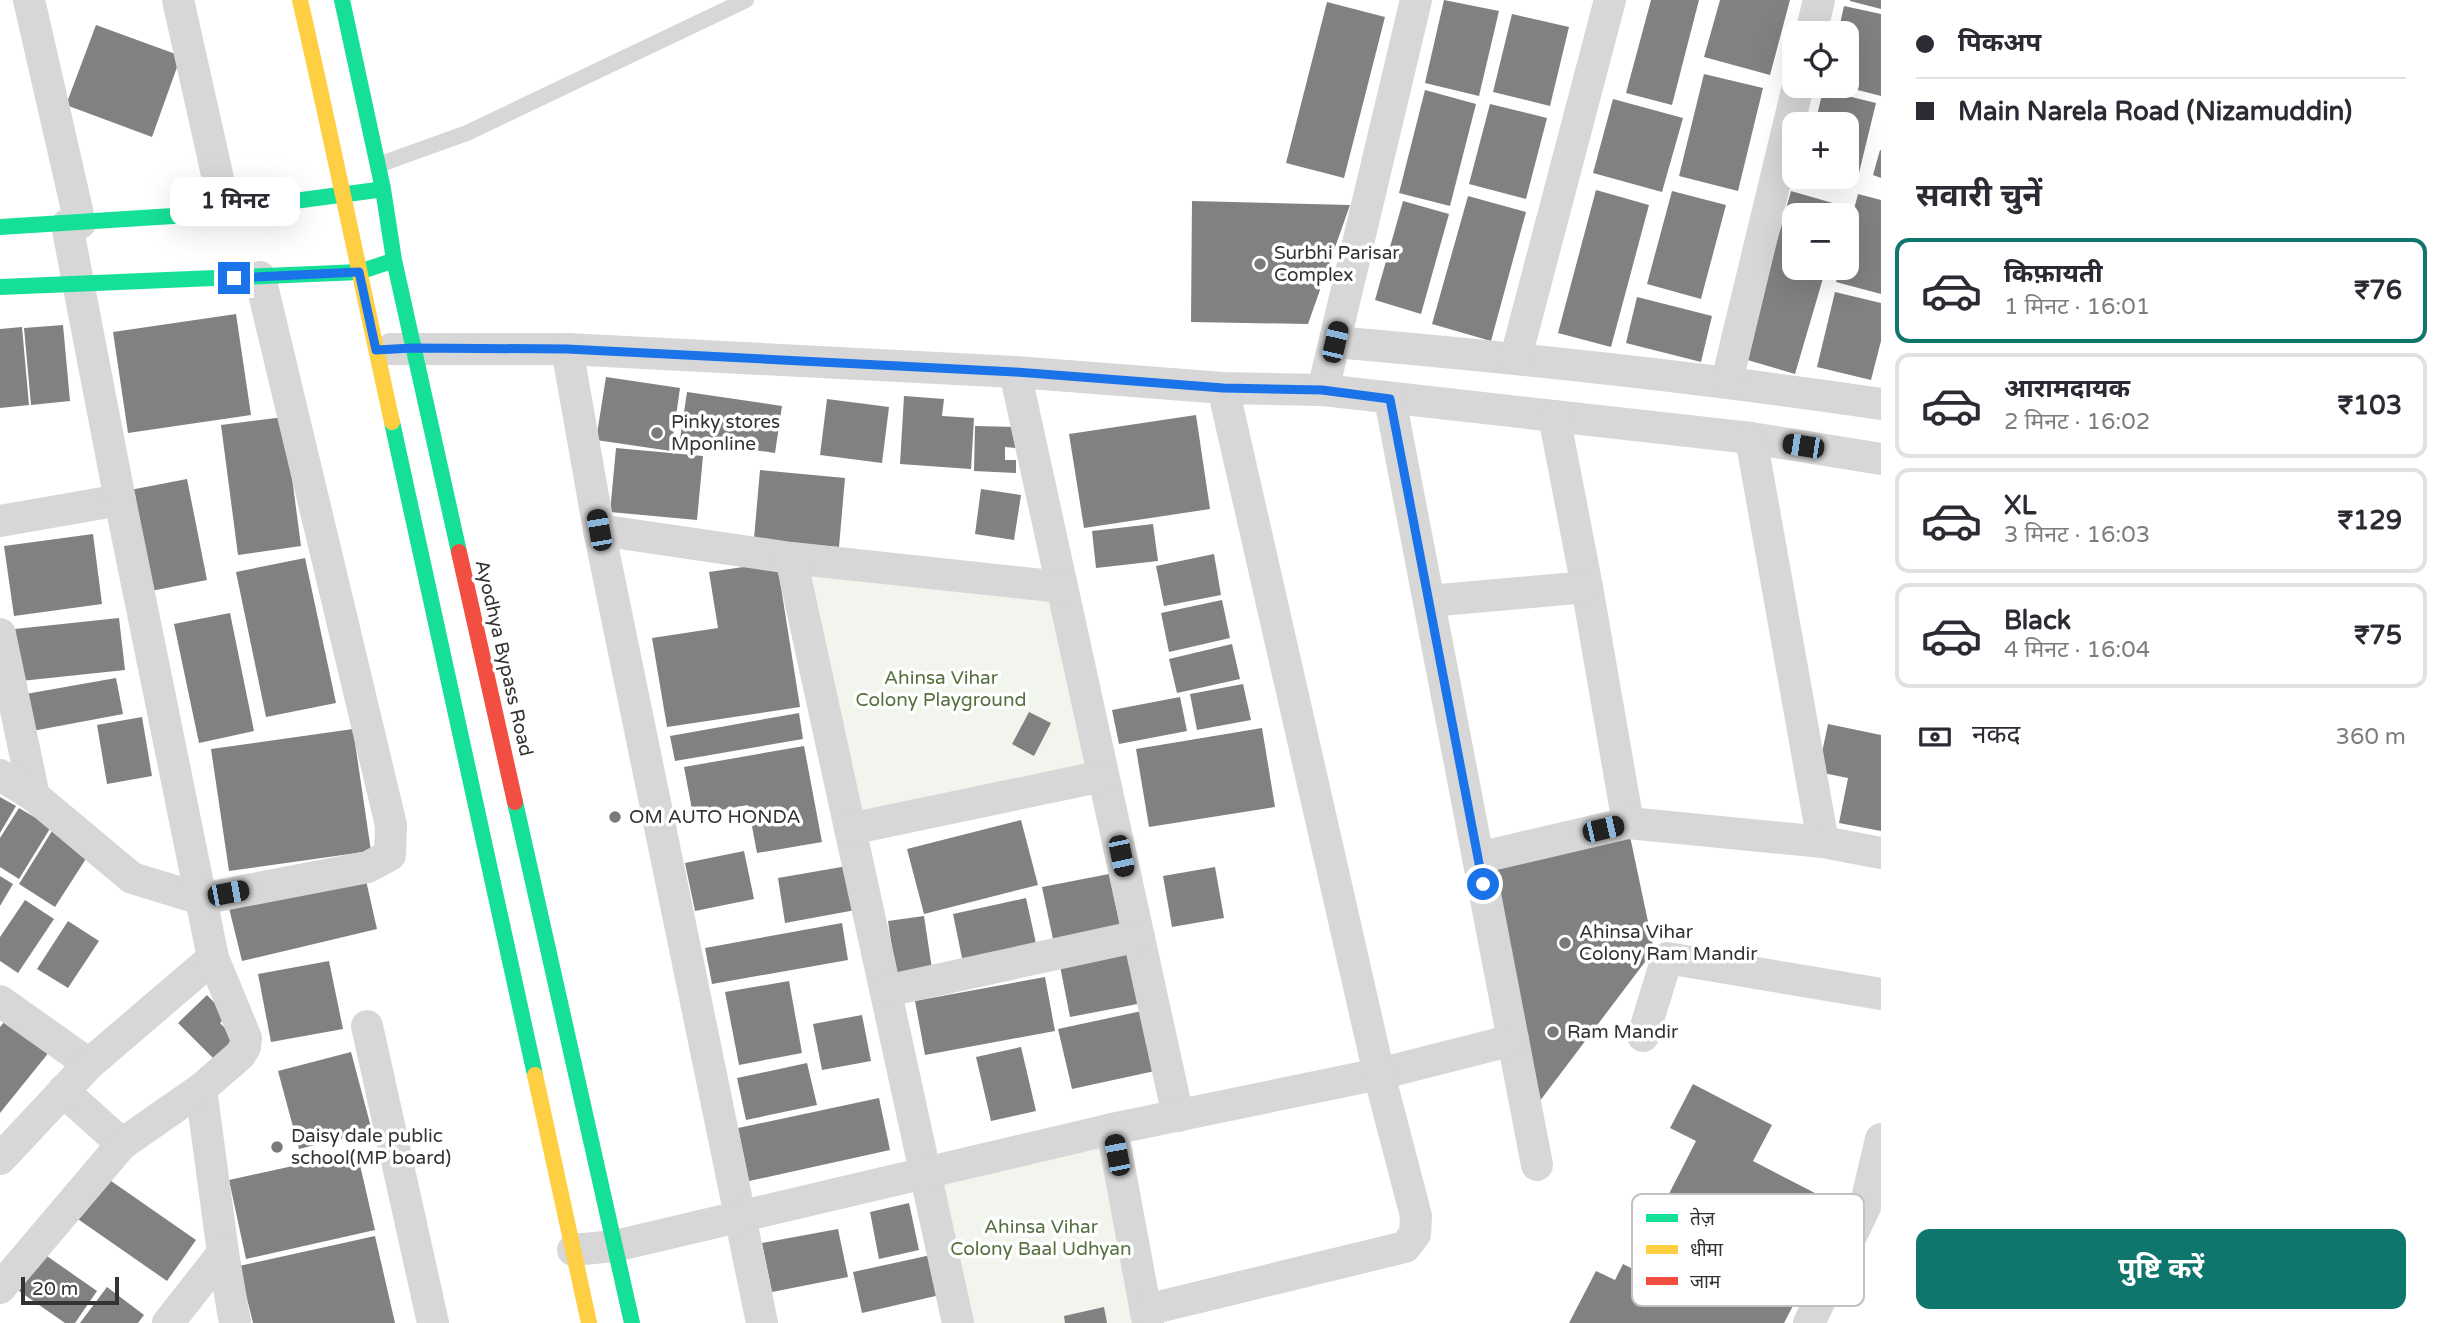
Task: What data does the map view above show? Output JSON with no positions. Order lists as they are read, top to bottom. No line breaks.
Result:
{"streets":{"main road":["Ayodhya Bypass Road"]},"parks":["Ahinsa Vihar Colony Playground","Ahinsa Vihar Colony Baal Udhyan"],"places":["Surbhi Parisar Complex","Pinky stores Mponline","OM AUTO HONDA","Ahinsa Vihar Colony Ram Mandir","Ram Mandir","Daisy dale public school(MP board)"],"legend":["तेज़","धीमा","जाम"],"scale_bar":"20 m","page":{"banner":["पिकअप","Main Narela Road (Nizamuddin)"],"map_buttons":["+","−"],"heading":"सवारी चुनें","bubble":"1 मिनट","list":[{"name":"किफ़ायती","note":"1 मिनट · 16:01","value":"₹76"},{"name":"आरामदायक","note":"2 मिनट · 16:02","value":"₹103"},{"name":"XL","note":"3 मिनट · 16:03","value":"₹129"},{"name":"Black","note":"4 मिनट · 16:04","value":"₹75"}],"pay":["नकद","360 m"],"buttons":"पुष्टि करें","scale":"20 m"}}
